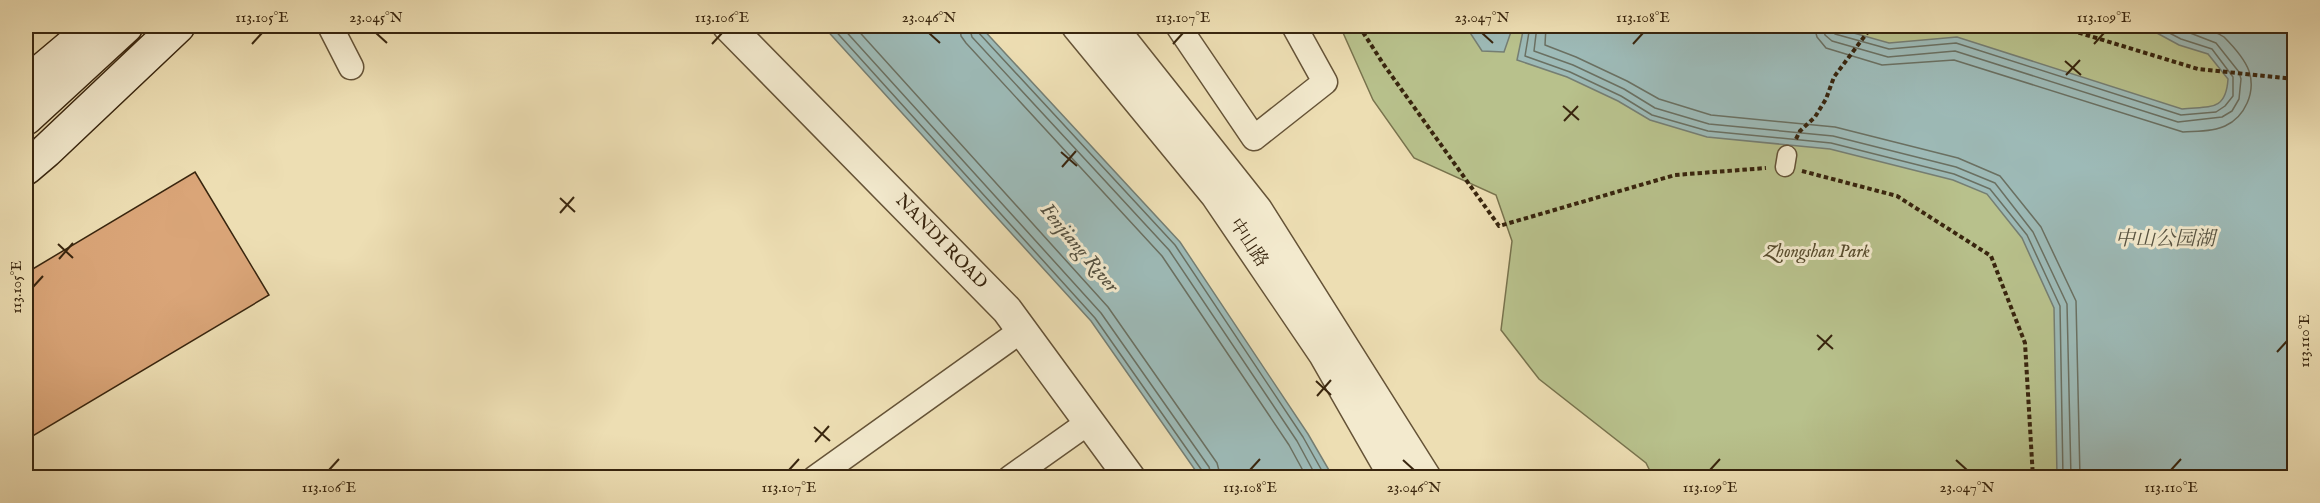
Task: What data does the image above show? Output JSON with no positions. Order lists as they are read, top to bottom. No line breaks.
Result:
{"streets":{"street":["NANDI ROAD","中山路"]},"water":["中山公园湖","Fenjiang River"],"parks":["Zhongshan Park"],"coordinates":["113.105°E","23.045°N","113.106°E","23.046°N","113.107°E","23.047°N","113.108°E","113.109°E","113.110°E"]}
